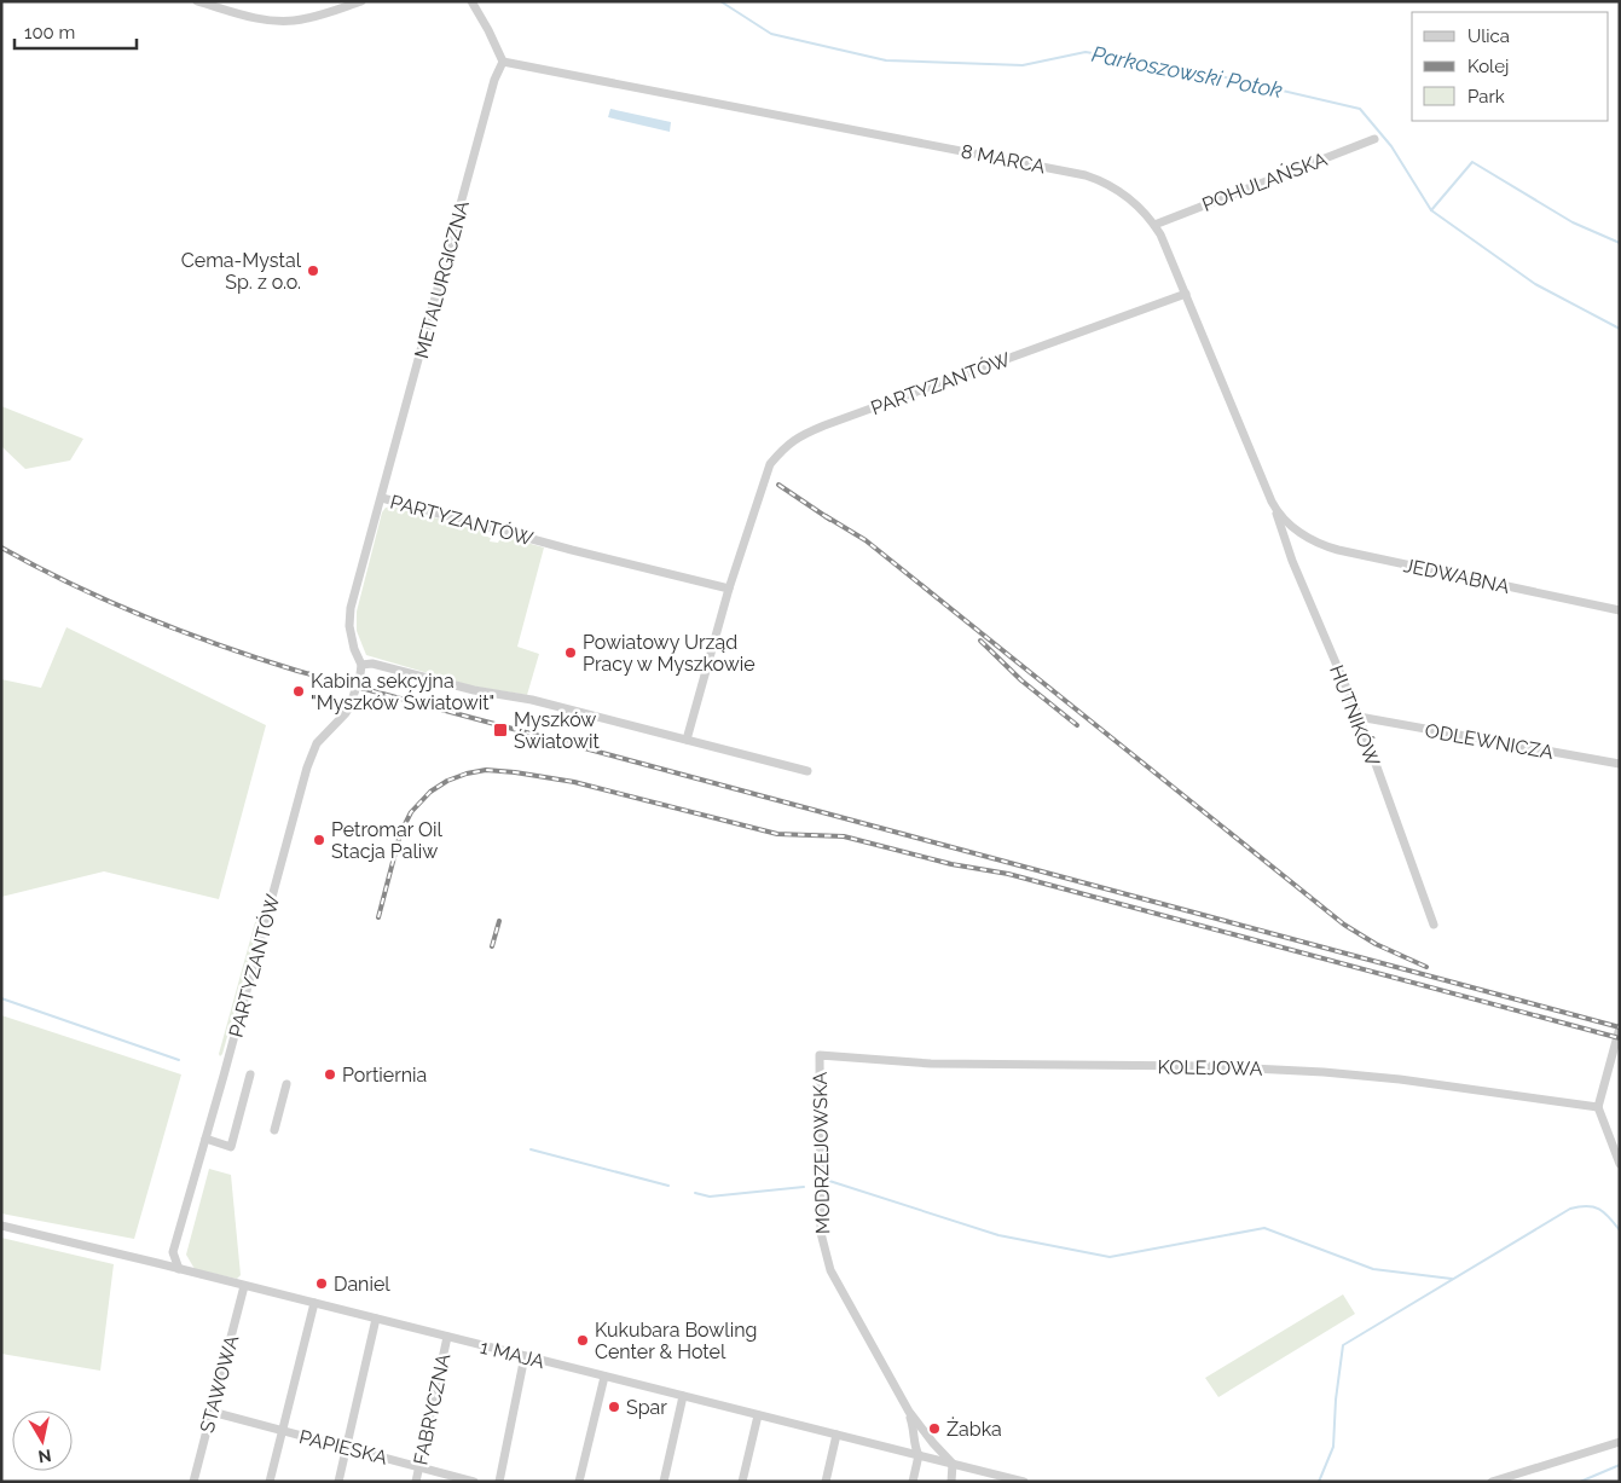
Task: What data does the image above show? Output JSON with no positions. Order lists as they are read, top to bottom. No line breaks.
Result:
{"streets":{"street":["8 MARCA","POHULAŃSKA","METALURGICZNA","PARTYZANTÓW","JEDWABNA","HUTNIKÓW","ODLEWNICZA","KOLEJOWA","MODRZEJOWSKA","1 MAJA","STAWOWA","FABRYCZNA","PAPIESKA"]},"crossings":[["8 MARCA","POHULAŃSKA"],["8 MARCA","METALURGICZNA"],["8 MARCA","PARTYZANTÓW"],["8 MARCA","JEDWABNA"],["8 MARCA","HUTNIKÓW"],["METALURGICZNA","PARTYZANTÓW"],["PARTYZANTÓW","1 MAJA"],["HUTNIKÓW","ODLEWNICZA"],["KOLEJOWA","MODRZEJOWSKA"],["MODRZEJOWSKA","1 MAJA"],["1 MAJA","STAWOWA"],["1 MAJA","FABRYCZNA"],["STAWOWA","PAPIESKA"],["FABRYCZNA","PAPIESKA"]],"water":["Parkoszowski Potok"],"places":{"other":["Cema-Mystal Sp. z o.o.","Powiatowy Urząd Pracy w Myszkowie","Kabina sekcyjna \"Myszków Światowit\"","Petromar Oil Stacja Paliw","Portiernia","Daniel","Kukubara Bowling Center & Hotel","Spar","Żabka"],"transit":["Myszków Światowit"]},"legend":["Ulica","Kolej","Park"],"scale_bar":"100 m","north":"bottom"}
